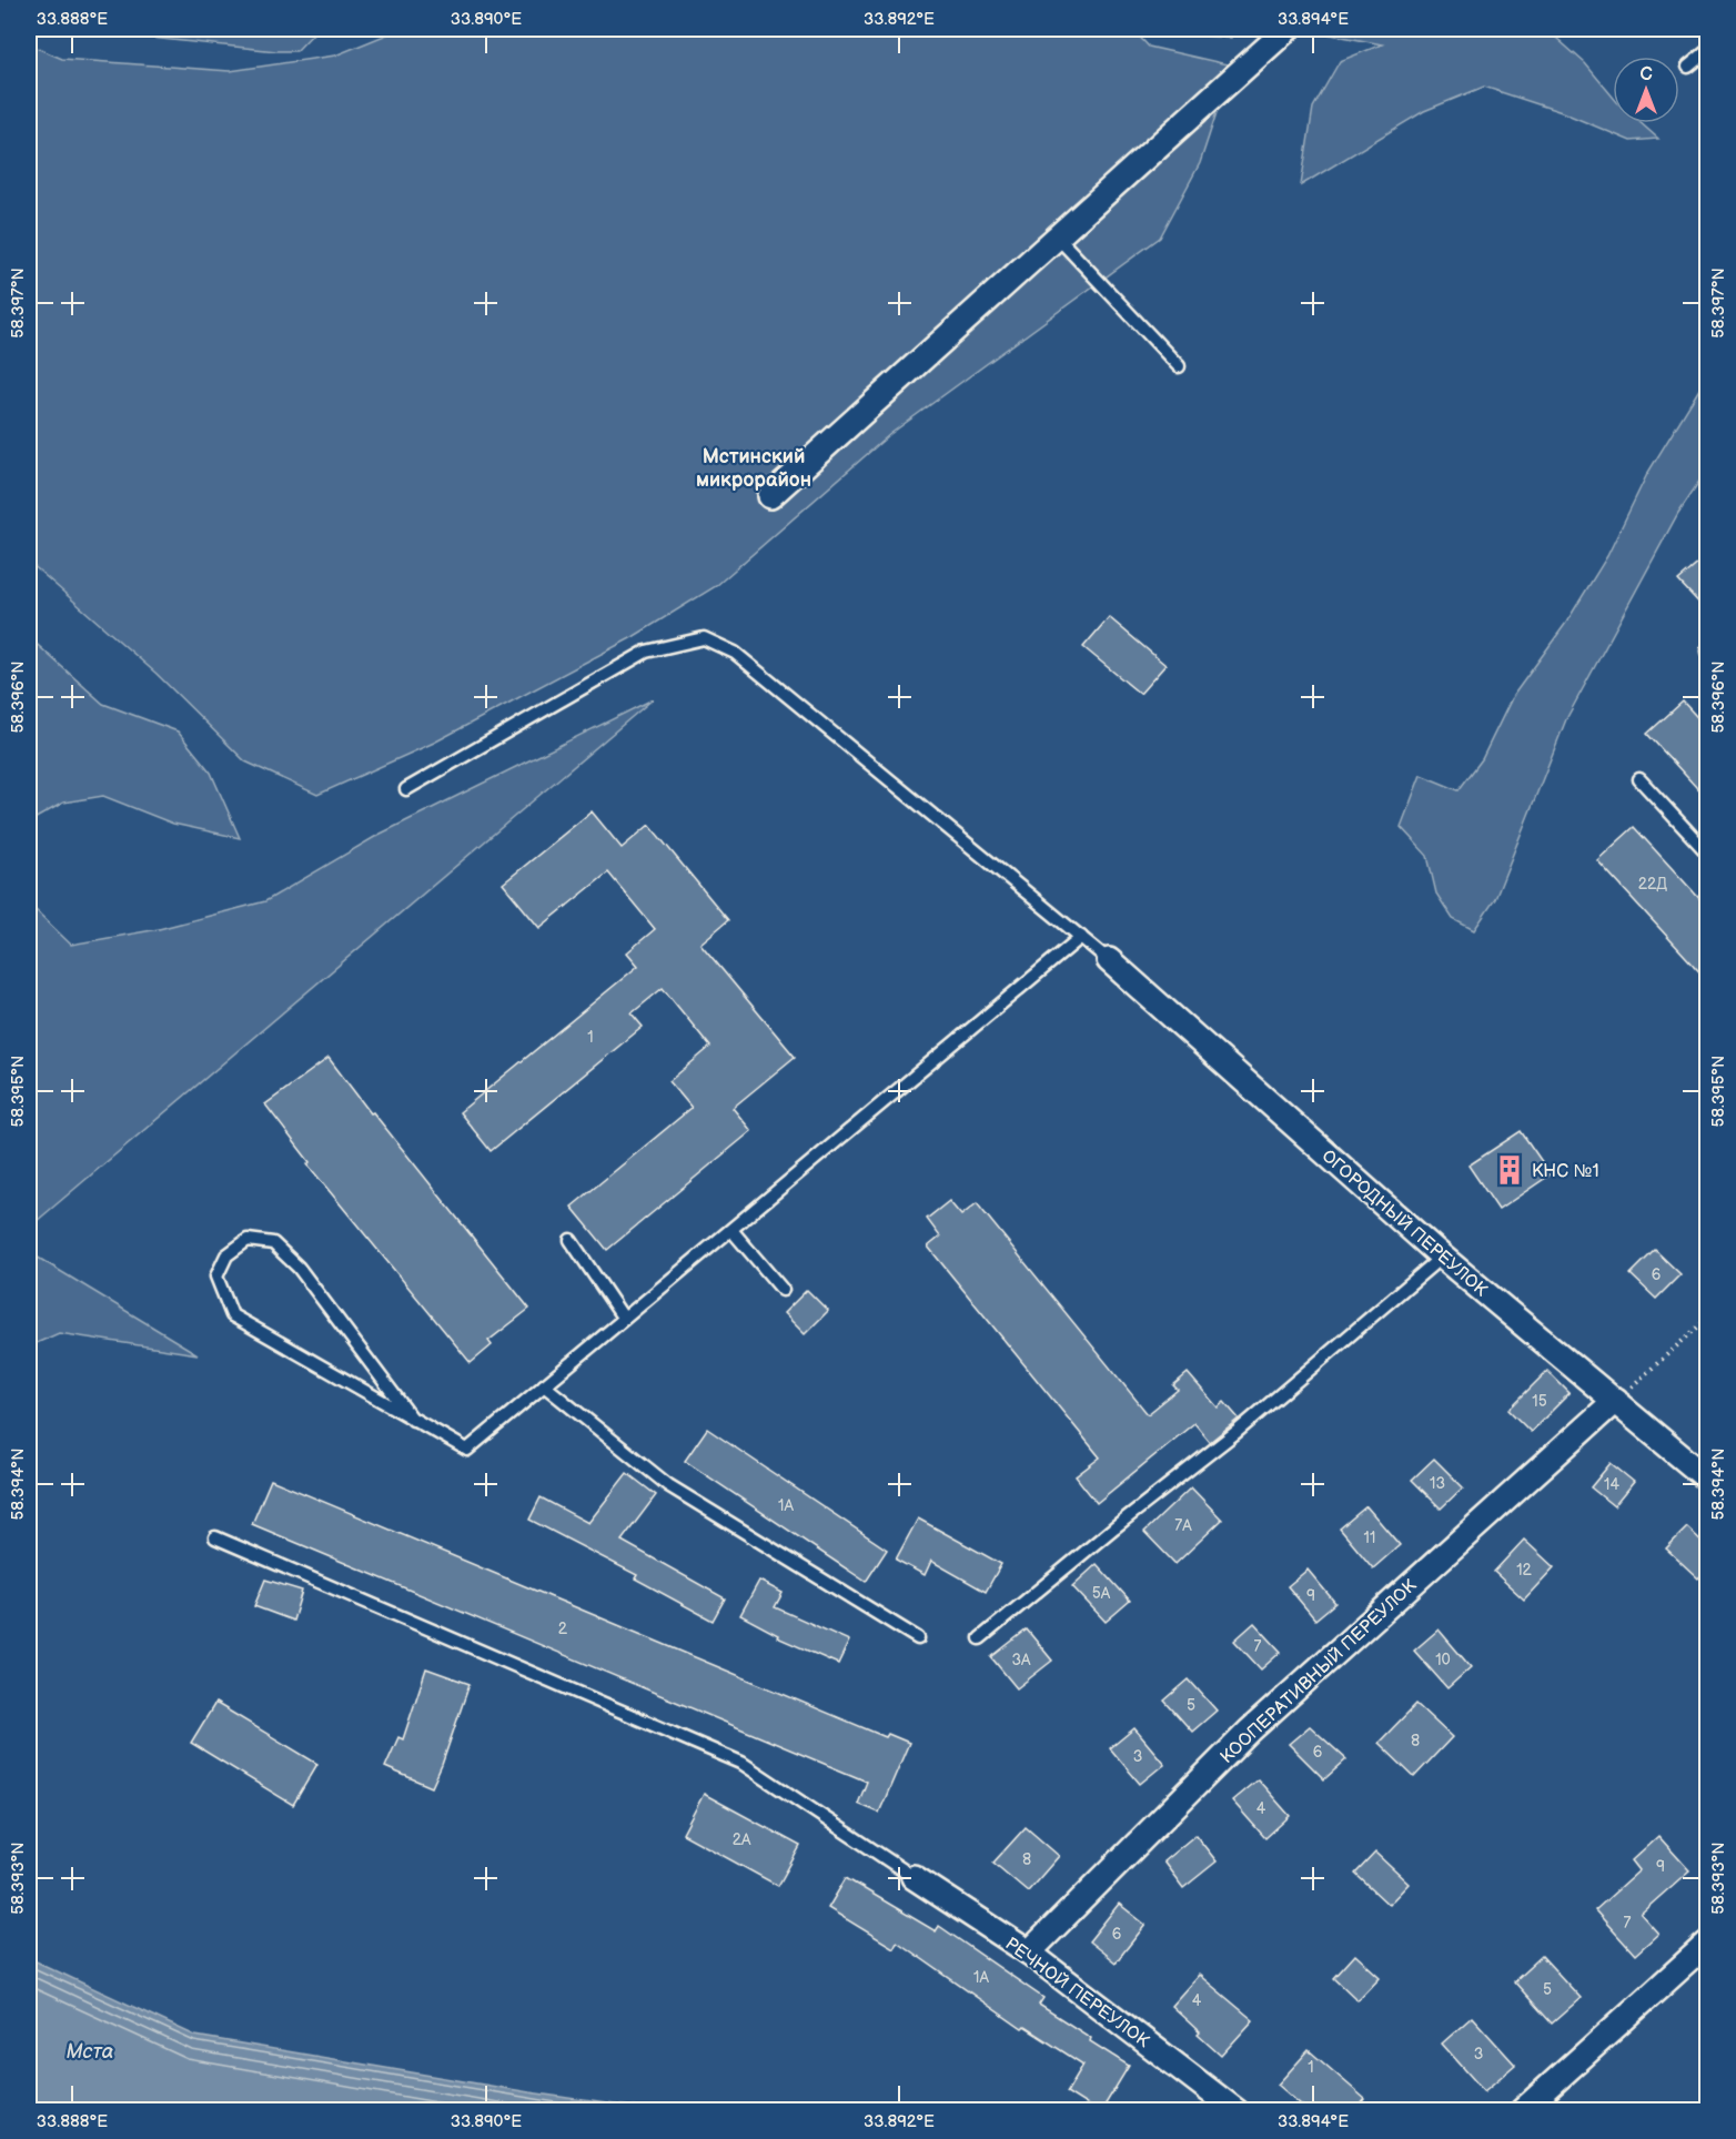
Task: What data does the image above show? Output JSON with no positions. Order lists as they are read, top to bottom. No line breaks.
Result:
{"streets":{"street":["ОГОРОДНЫЙ ПЕРЕУЛОК","КООПЕРАТИВНЫЙ ПЕРЕУЛОК","РЕЧНОЙ ПЕРЕУЛОК"]},"crossings":[["ОГОРОДНЫЙ ПЕРЕУЛОК","КООПЕРАТИВНЫЙ ПЕРЕУЛОК"],["КООПЕРАТИВНЫЙ ПЕРЕУЛОК","РЕЧНОЙ ПЕРЕУЛОК"]],"districts":["Мстинский микрорайон"],"water":["Мста"],"places":{"building":["КНС №1"]},"house_numbers":["22Д","1","6","15","13","14","1А","7А","11","12","5А","9","2","7","3А","10","5","8","6","3","4","2А","8","9","7","6","1А","5","4","3","1"],"north":"top","coordinates":["33.888°E","33.890°E","33.892°E","33.894°E","58.397°N","58.396°N","58.395°N","58.394°N","58.393°N"]}
